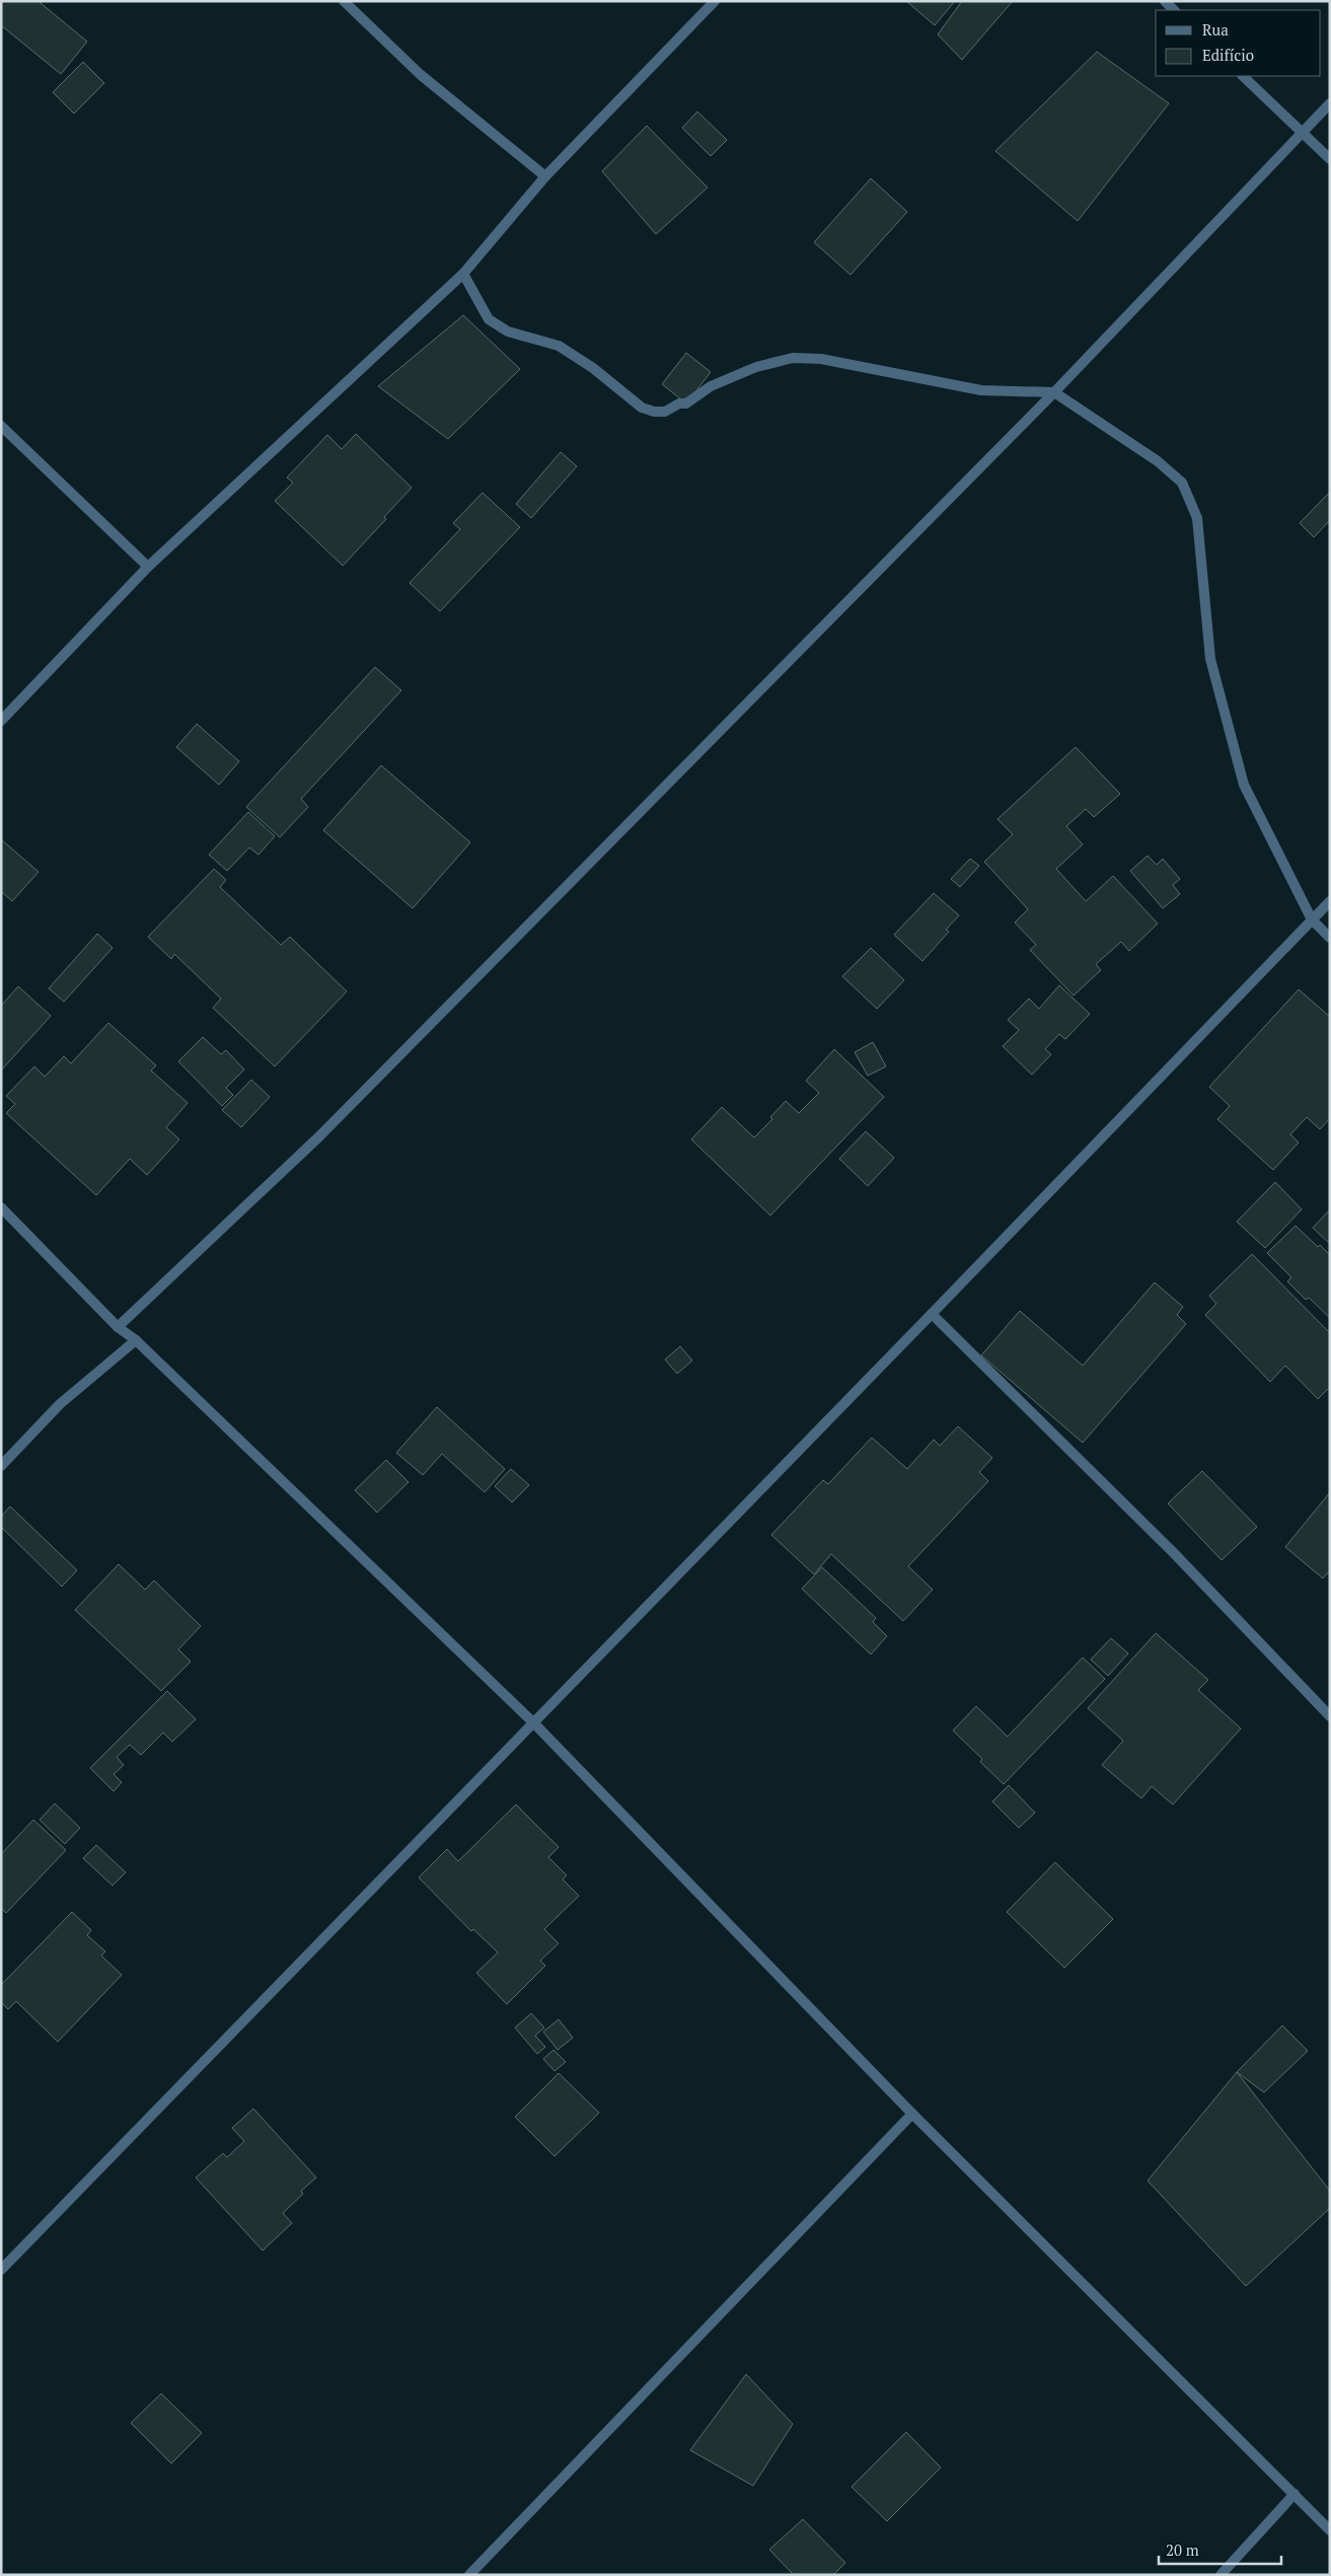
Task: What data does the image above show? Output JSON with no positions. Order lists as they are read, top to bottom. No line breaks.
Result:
{"legend":["Rua","Edifício"],"scale_bar":"20 m"}
